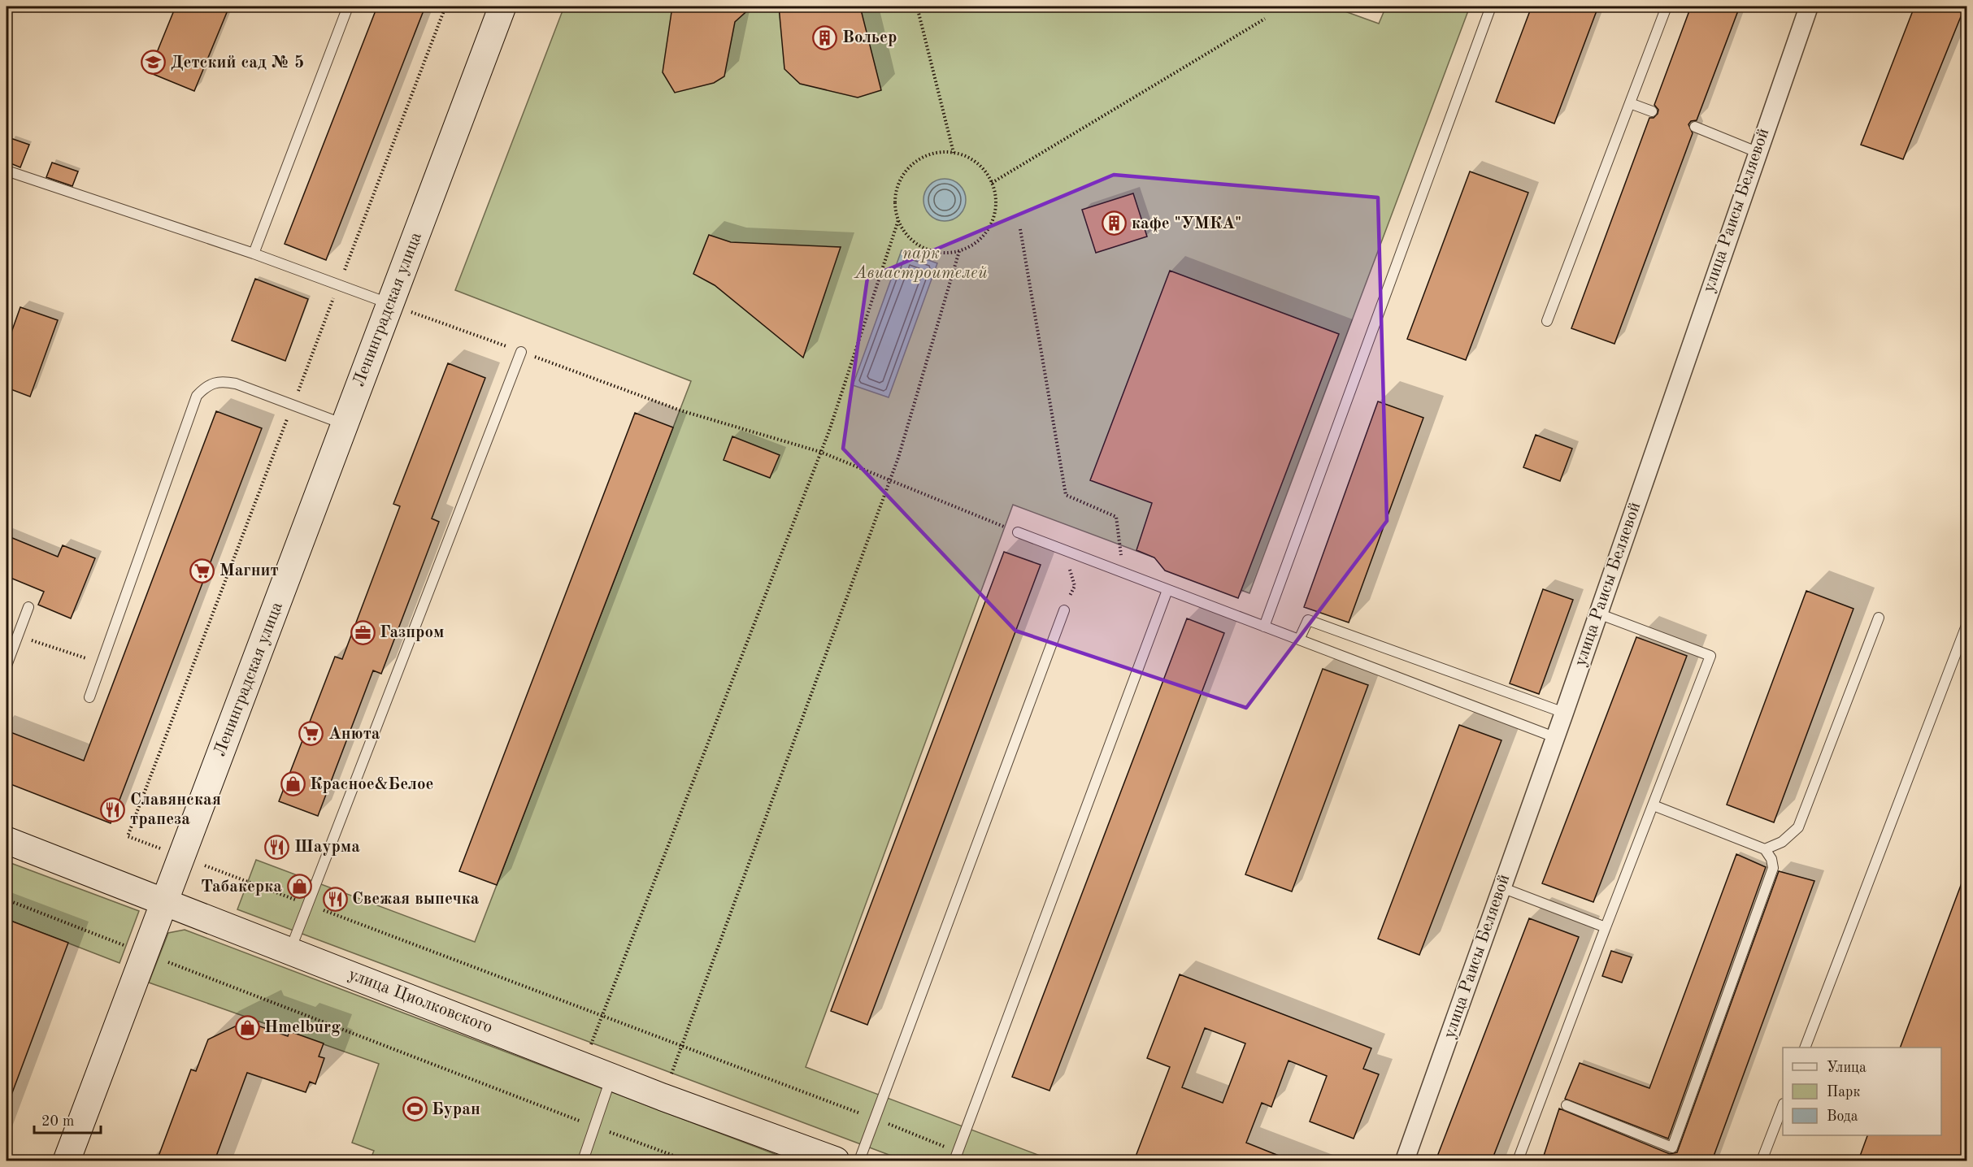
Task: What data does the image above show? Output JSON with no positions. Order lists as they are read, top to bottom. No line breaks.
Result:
{"streets":{"main road":["Ленинградская улица","улица Циолковского"],"street":["улица Раисы Беляевой"]},"crossings":[["Ленинградская улица","улица Циолковского"]],"parks":["парк Авиастроителей"],"places":{"building":["Вольер","кафе \"УМКА\""],"school or university":["Детский сад № 5"],"supermarket":["Магнит","Анюта"],"office":["Газпром"],"shop":["Красное&Белое","Табакерка","Hmelburg"],"restaurant":["Славянская трапеза","Шаурма","Свежая выпечка"],"sports":["Буран"]},"legend":["Улица","Парк","Вода"],"scale_bar":"20 m"}
